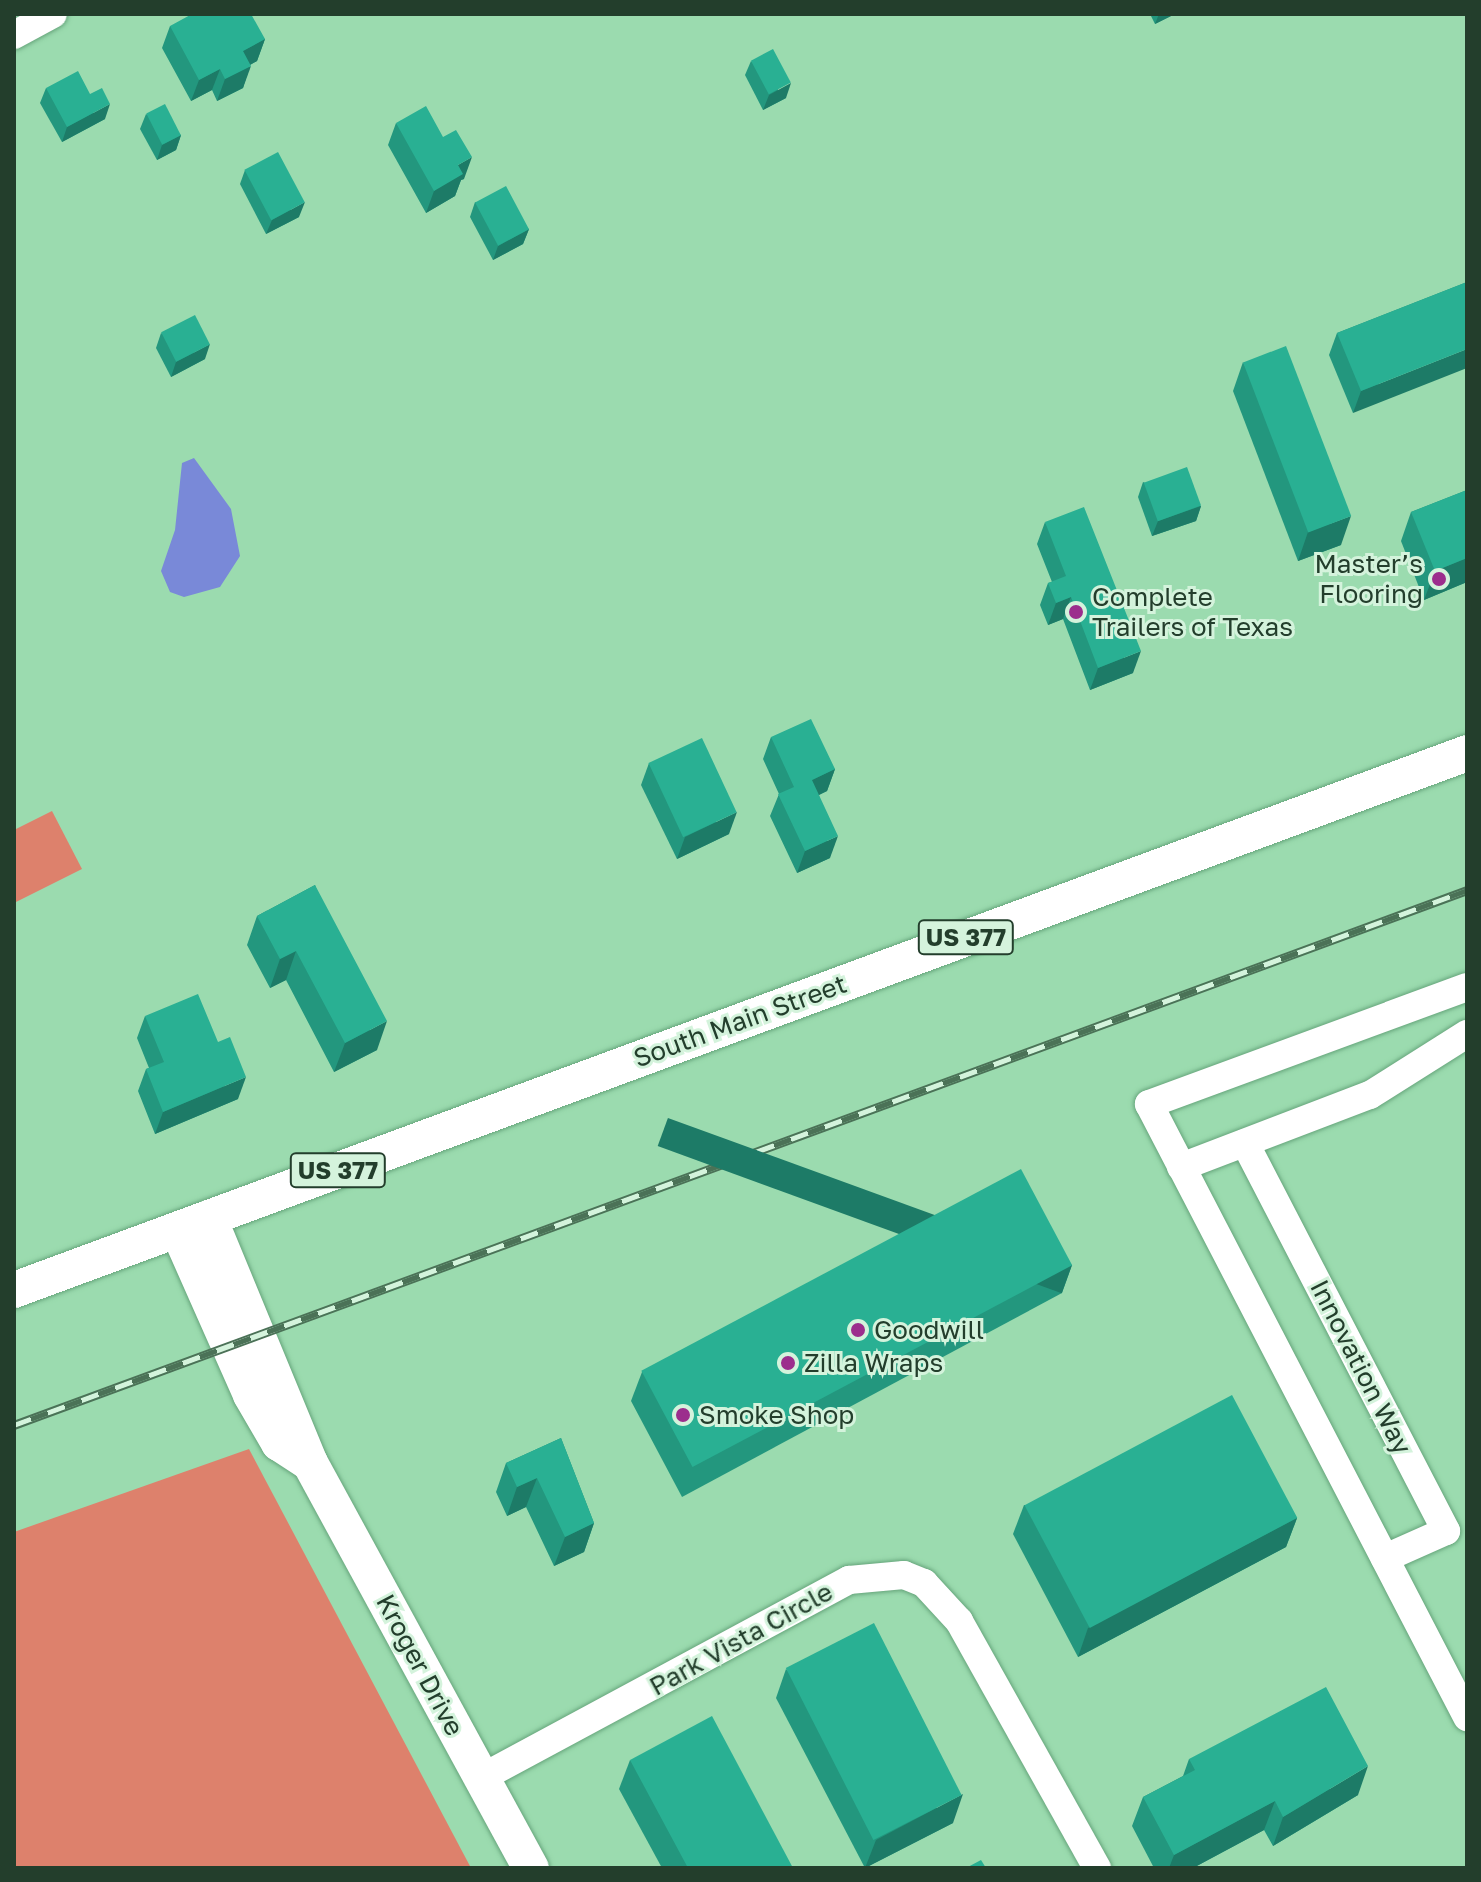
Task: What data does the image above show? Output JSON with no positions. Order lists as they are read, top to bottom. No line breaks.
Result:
{"streets":{"main road":["US 377","South Main Street","Kroger Drive"],"street":["Innovation Way","Park Vista Circle"]},"crossings":[["South Main Street","Kroger Drive"],["Park Vista Circle","Kroger Drive"]],"places":["Master’s Flooring","Complete Trailers of Texas","Goodwill","Zilla Wraps","Smoke Shop"]}
